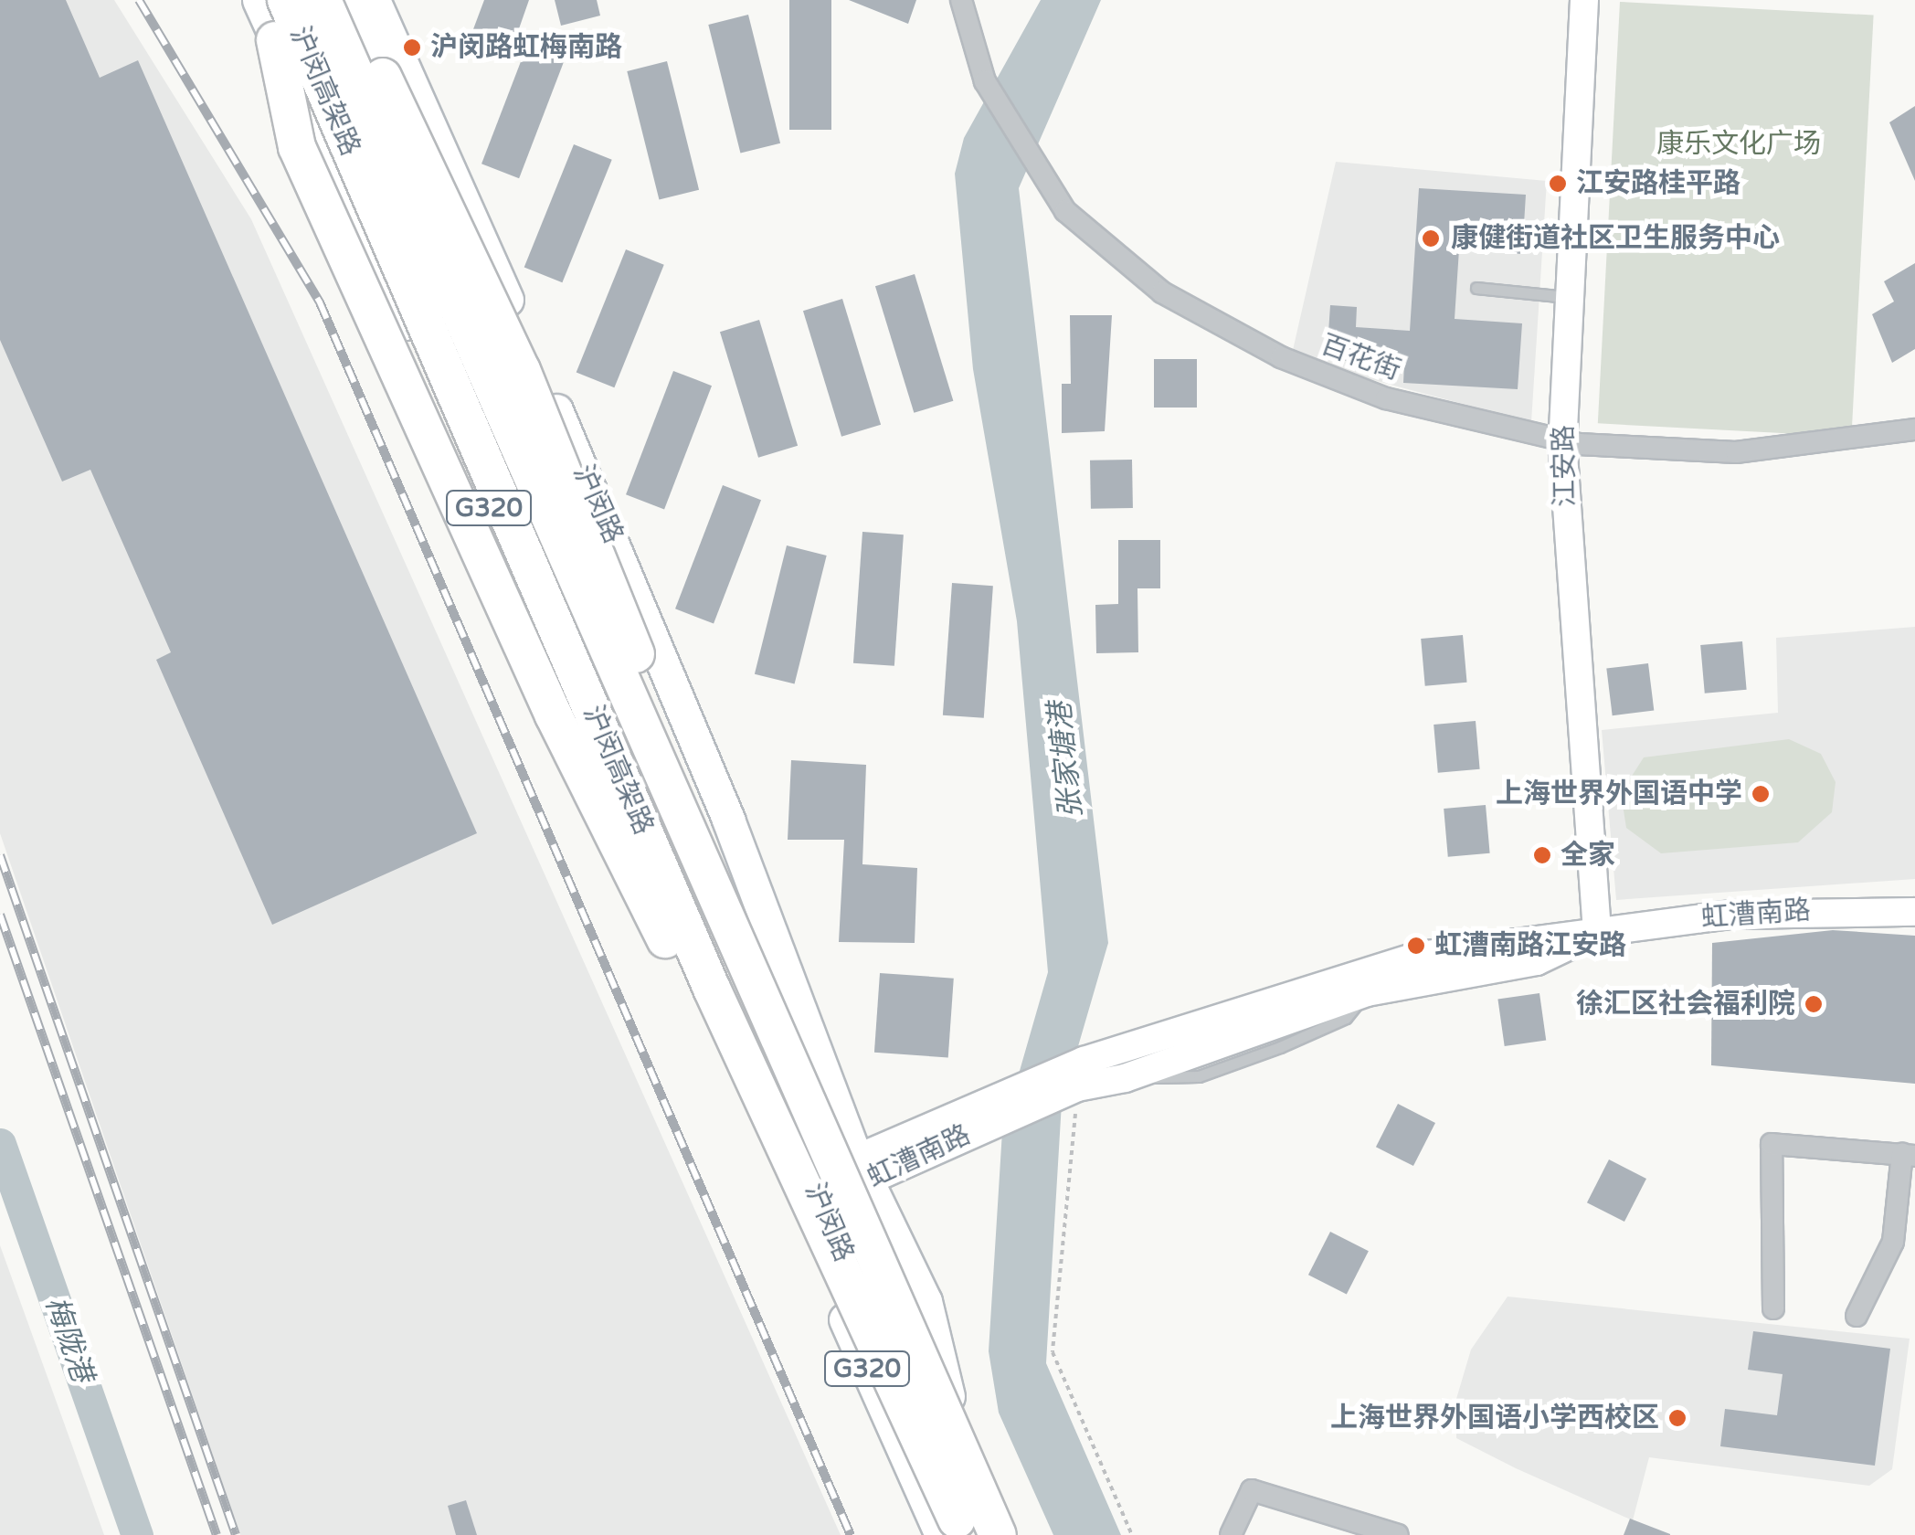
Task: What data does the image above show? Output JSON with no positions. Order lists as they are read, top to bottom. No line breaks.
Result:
{"streets":{"highway":["沪闵高架路"],"main road":["江安路","沪闵路","G320","虹漕南路"],"street":["百花街"]},"crossings":[["沪闵高架路","沪闵路"],["百花街","江安路"],["江安路","虹漕南路"],["沪闵路","虹漕南路"]],"water":["张家塘港","梅陇港"],"parks":["康乐文化广场"],"places":["沪闵路虹梅南路","江安路桂平路","康健街道社区卫生服务中心","上海世界外国语中学","全家","虹漕南路江安路","徐汇区社会福利院","上海世界外国语小学西校区"]}
